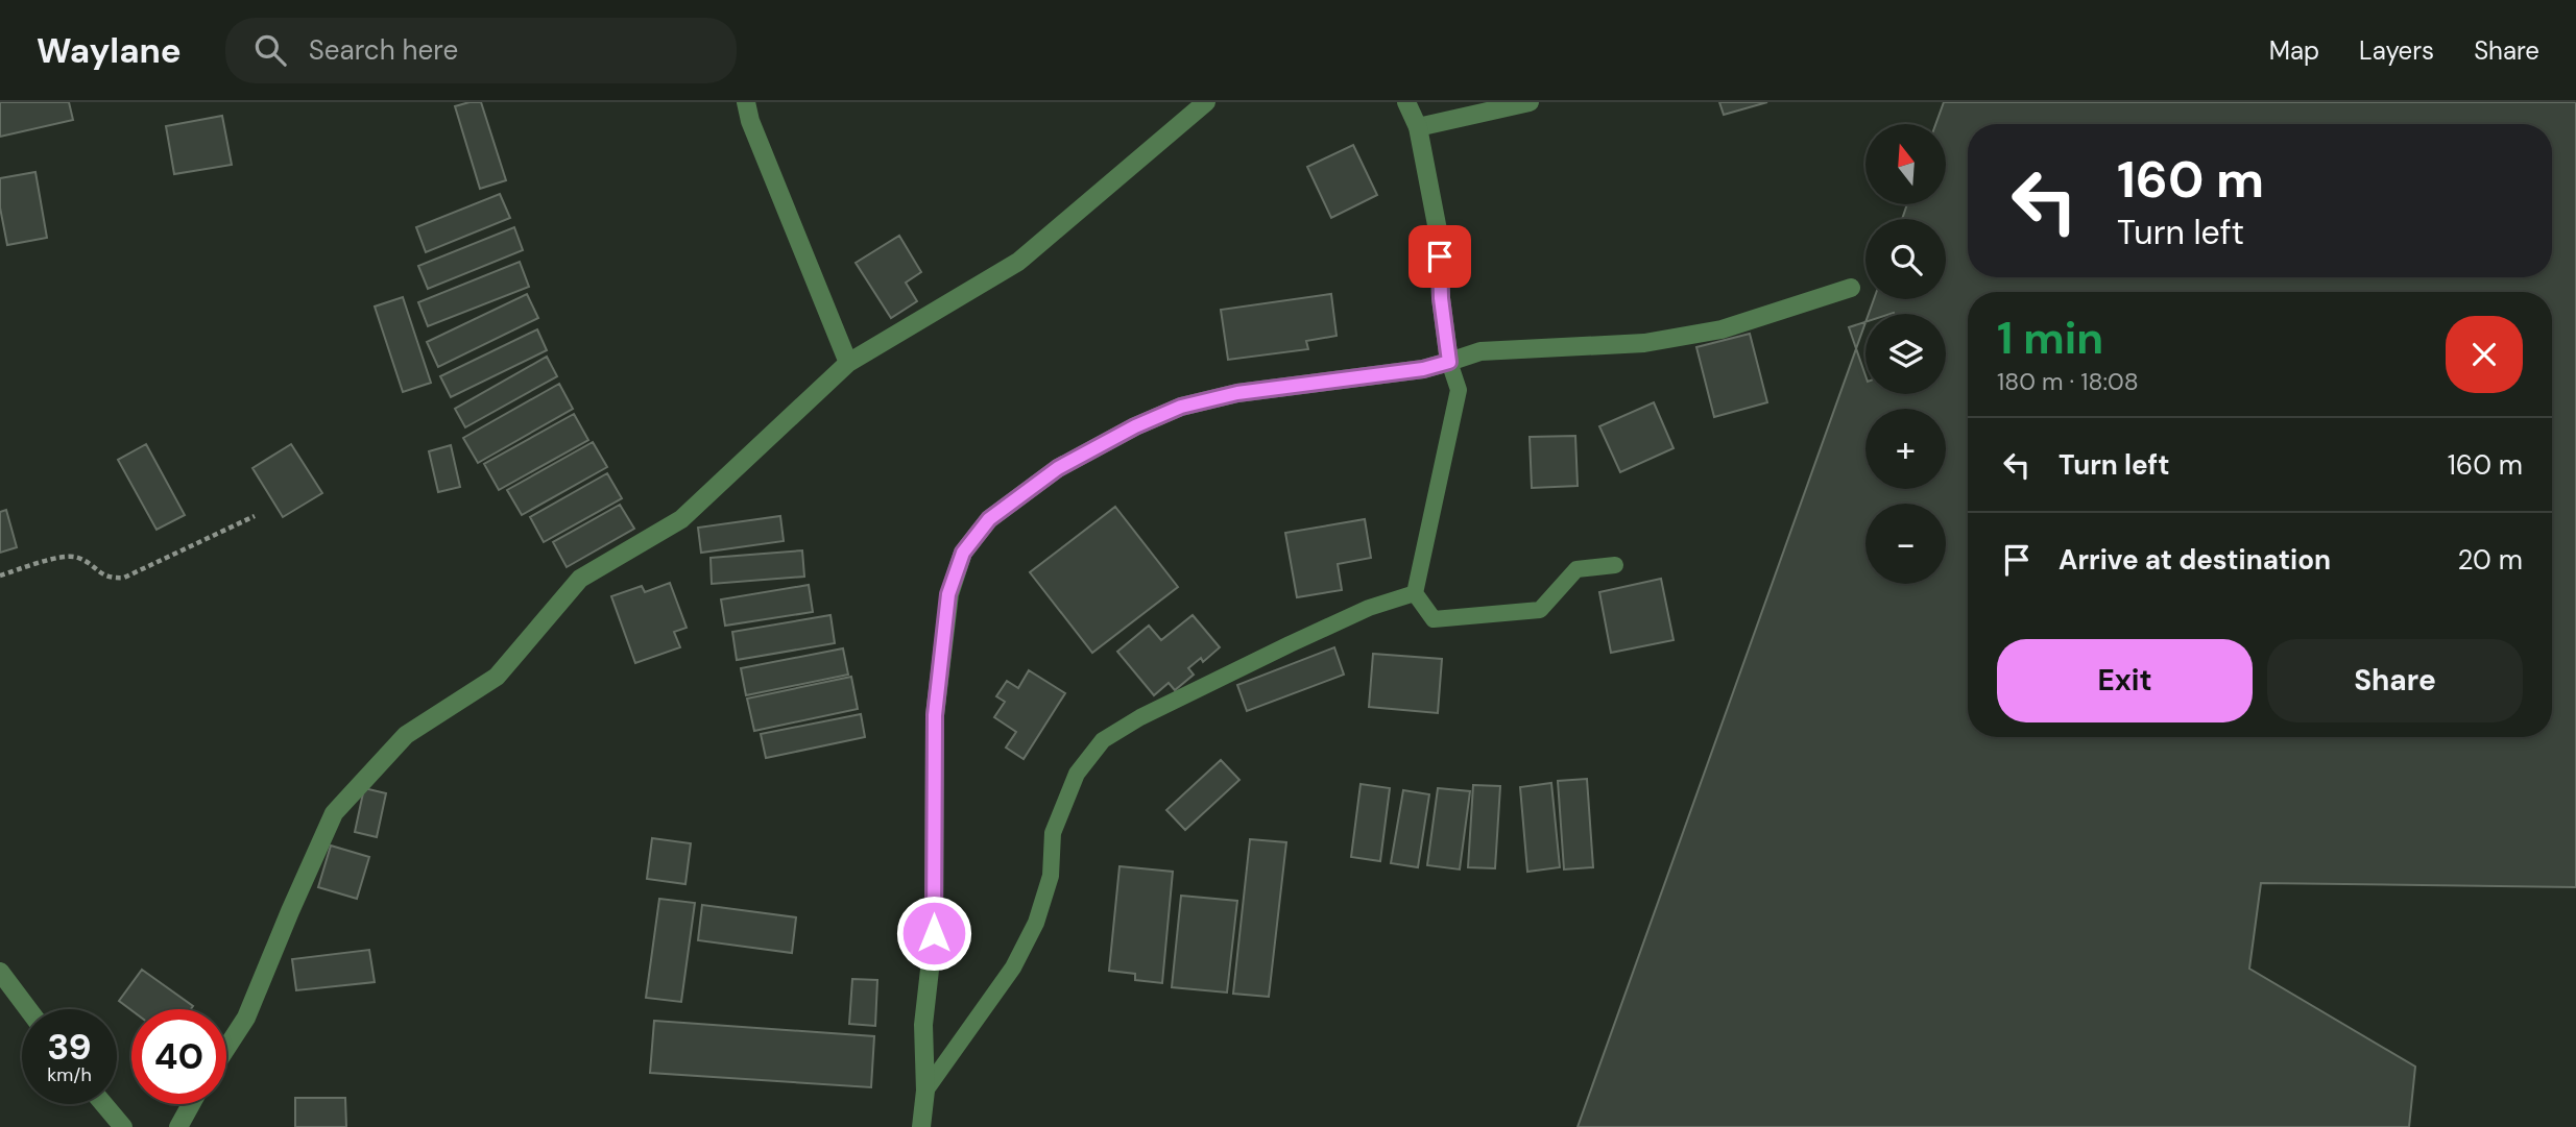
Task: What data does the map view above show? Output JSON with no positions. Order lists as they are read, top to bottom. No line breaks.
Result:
{"north":"top","page":{"header":"Waylane","search":"Search here","nav":["Map","Layers","Share"],"map_buttons":["+","−"],"turn":["160 m","Turn left"],"heading":["1 min","180 m · 18:08"],"list":[{"name":"Turn left","value":"160 m"},{"name":"Arrive at destination","value":"20 m"}],"buttons":["Exit","Share"],"speed":"39 km/h","limit":"40"}}
